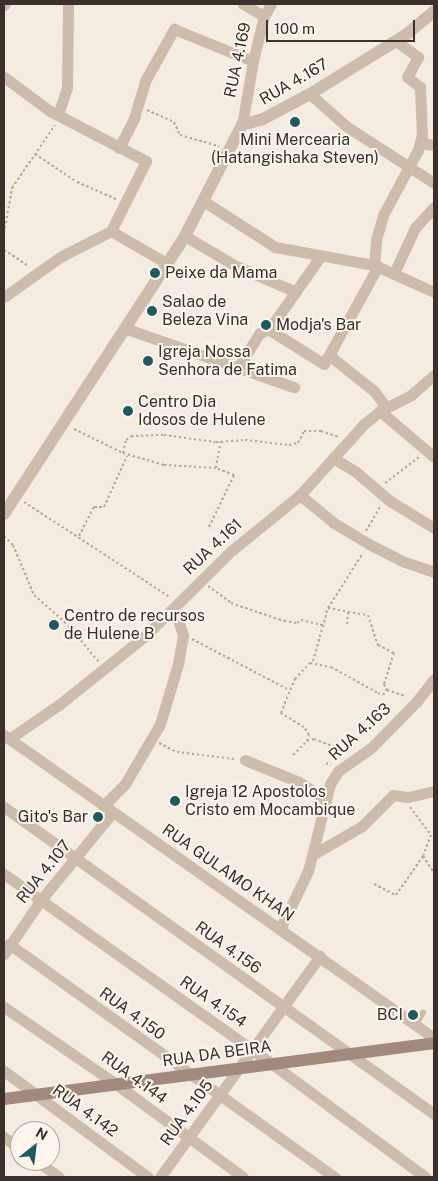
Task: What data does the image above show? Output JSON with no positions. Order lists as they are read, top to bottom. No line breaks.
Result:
{"streets":{"main road":["RUA DA BEIRA"],"street":["RUA 4.169","RUA 4.167","RUA 4.161","RUA 4.163","RUA 4.107","RUA GULAMO KHAN","RUA 4.156","RUA 4.154","RUA 4.150","RUA 4.144","RUA 4.142","RUA 4.105"]},"crossings":[["RUA 4.169","RUA 4.167"],["RUA 4.161","RUA GULAMO KHAN"],["RUA 4.163","RUA GULAMO KHAN"],["RUA 4.107","RUA GULAMO KHAN"],["RUA 4.107","RUA 4.156"],["RUA 4.107","RUA 4.154"],["RUA 4.107","RUA 4.150"],["RUA GULAMO KHAN","RUA 4.105"],["RUA 4.156","RUA DA BEIRA"],["RUA 4.156","RUA 4.105"],["RUA 4.154","RUA DA BEIRA"],["RUA 4.154","RUA 4.105"],["RUA 4.150","RUA DA BEIRA"],["RUA 4.150","RUA 4.105"],["RUA DA BEIRA","RUA 4.144"],["RUA DA BEIRA","RUA 4.142"],["RUA DA BEIRA","RUA 4.105"],["RUA 4.144","RUA 4.105"]],"places":["Mini Mercearia (Hatangishaka Steven)","Peixe da Mama","Salao de Beleza Vina","Modja's Bar","Igreja Nossa Senhora de Fatima","Centro Dia Idosos de Hulene","Centro de recursos de Hulene B","Igreja 12 Apostolos Cristo em Mocambique","Gito's Bar","BCI"],"scale_bar":"100 m","north":"top right"}
